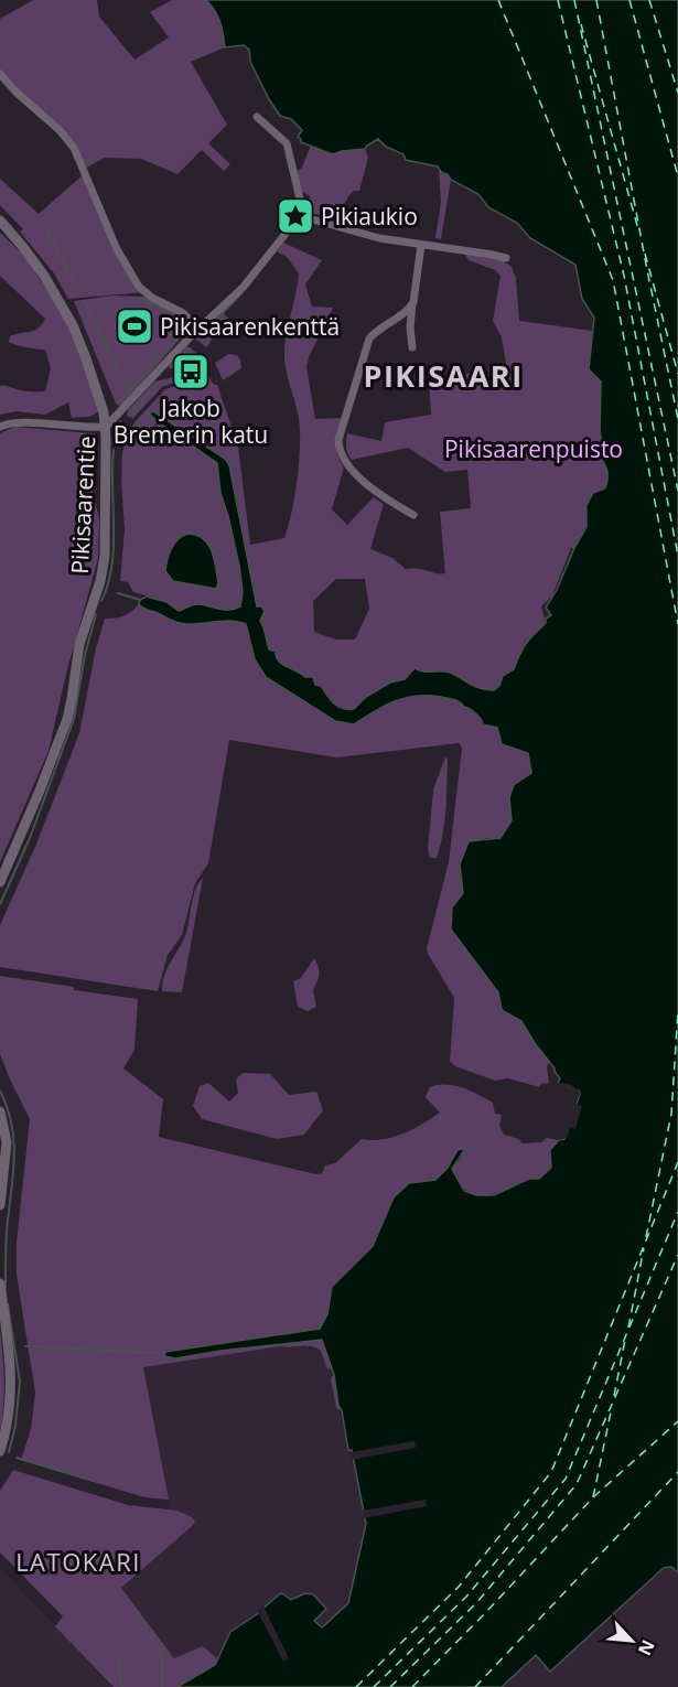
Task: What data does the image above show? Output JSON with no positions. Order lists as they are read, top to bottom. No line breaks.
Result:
{"streets":{"street":["Pikisaarentie"]},"districts":["PIKISAARI","LATOKARI"],"parks":["Pikisaarenpuisto"],"places":{"place":["Pikiaukio"],"sports":["Pikisaarenkenttä"],"bus stop":["Jakob Bremerin katu"]},"north":"bottom right"}
